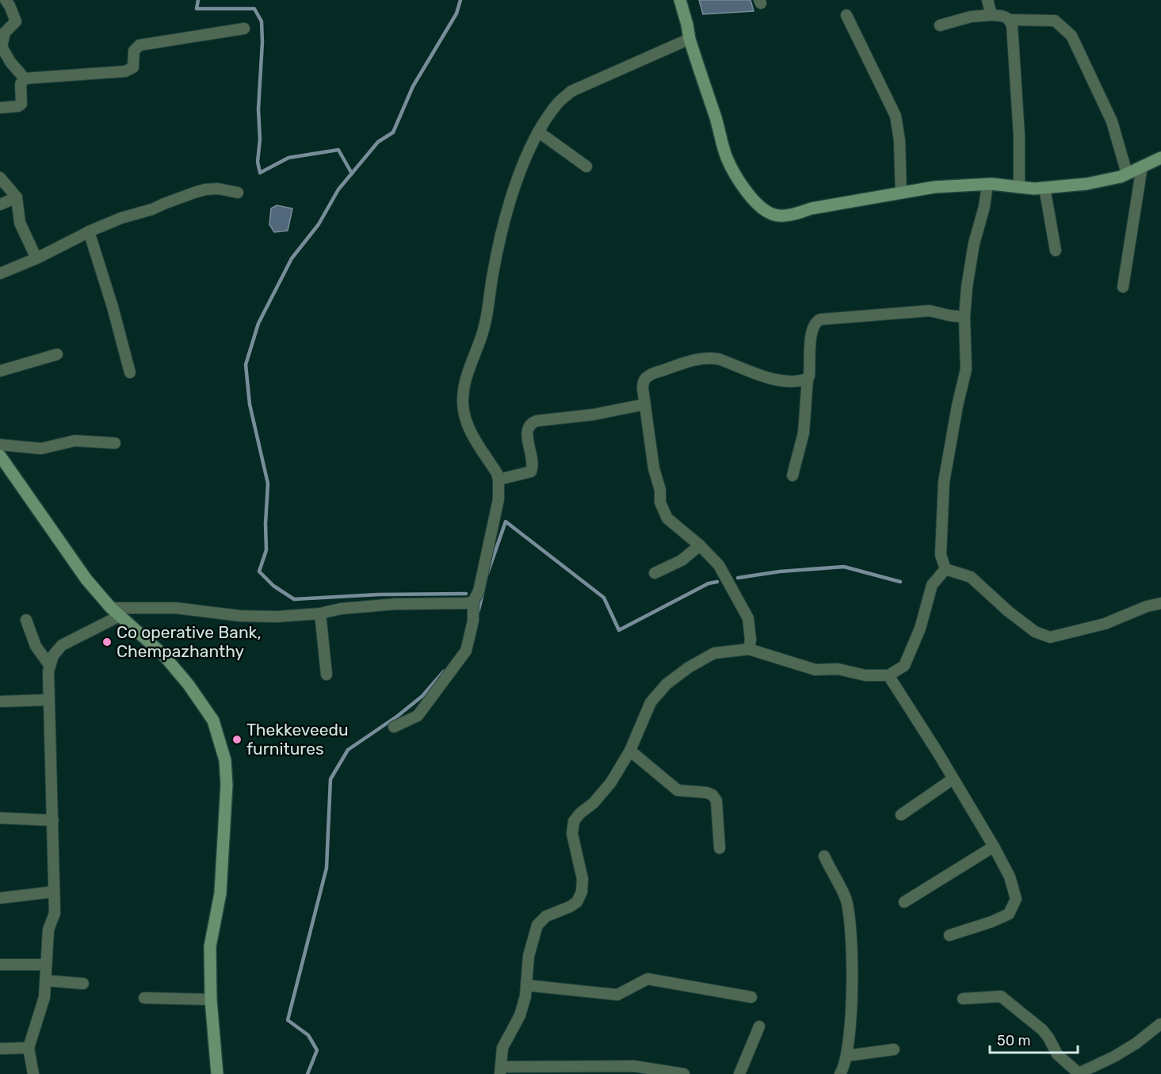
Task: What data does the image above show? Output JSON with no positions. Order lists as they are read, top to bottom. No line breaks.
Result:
{"places":["Co operative Bank, Chempazhanthy","Thekkeveedu furnitures"],"scale_bar":"50 m"}
